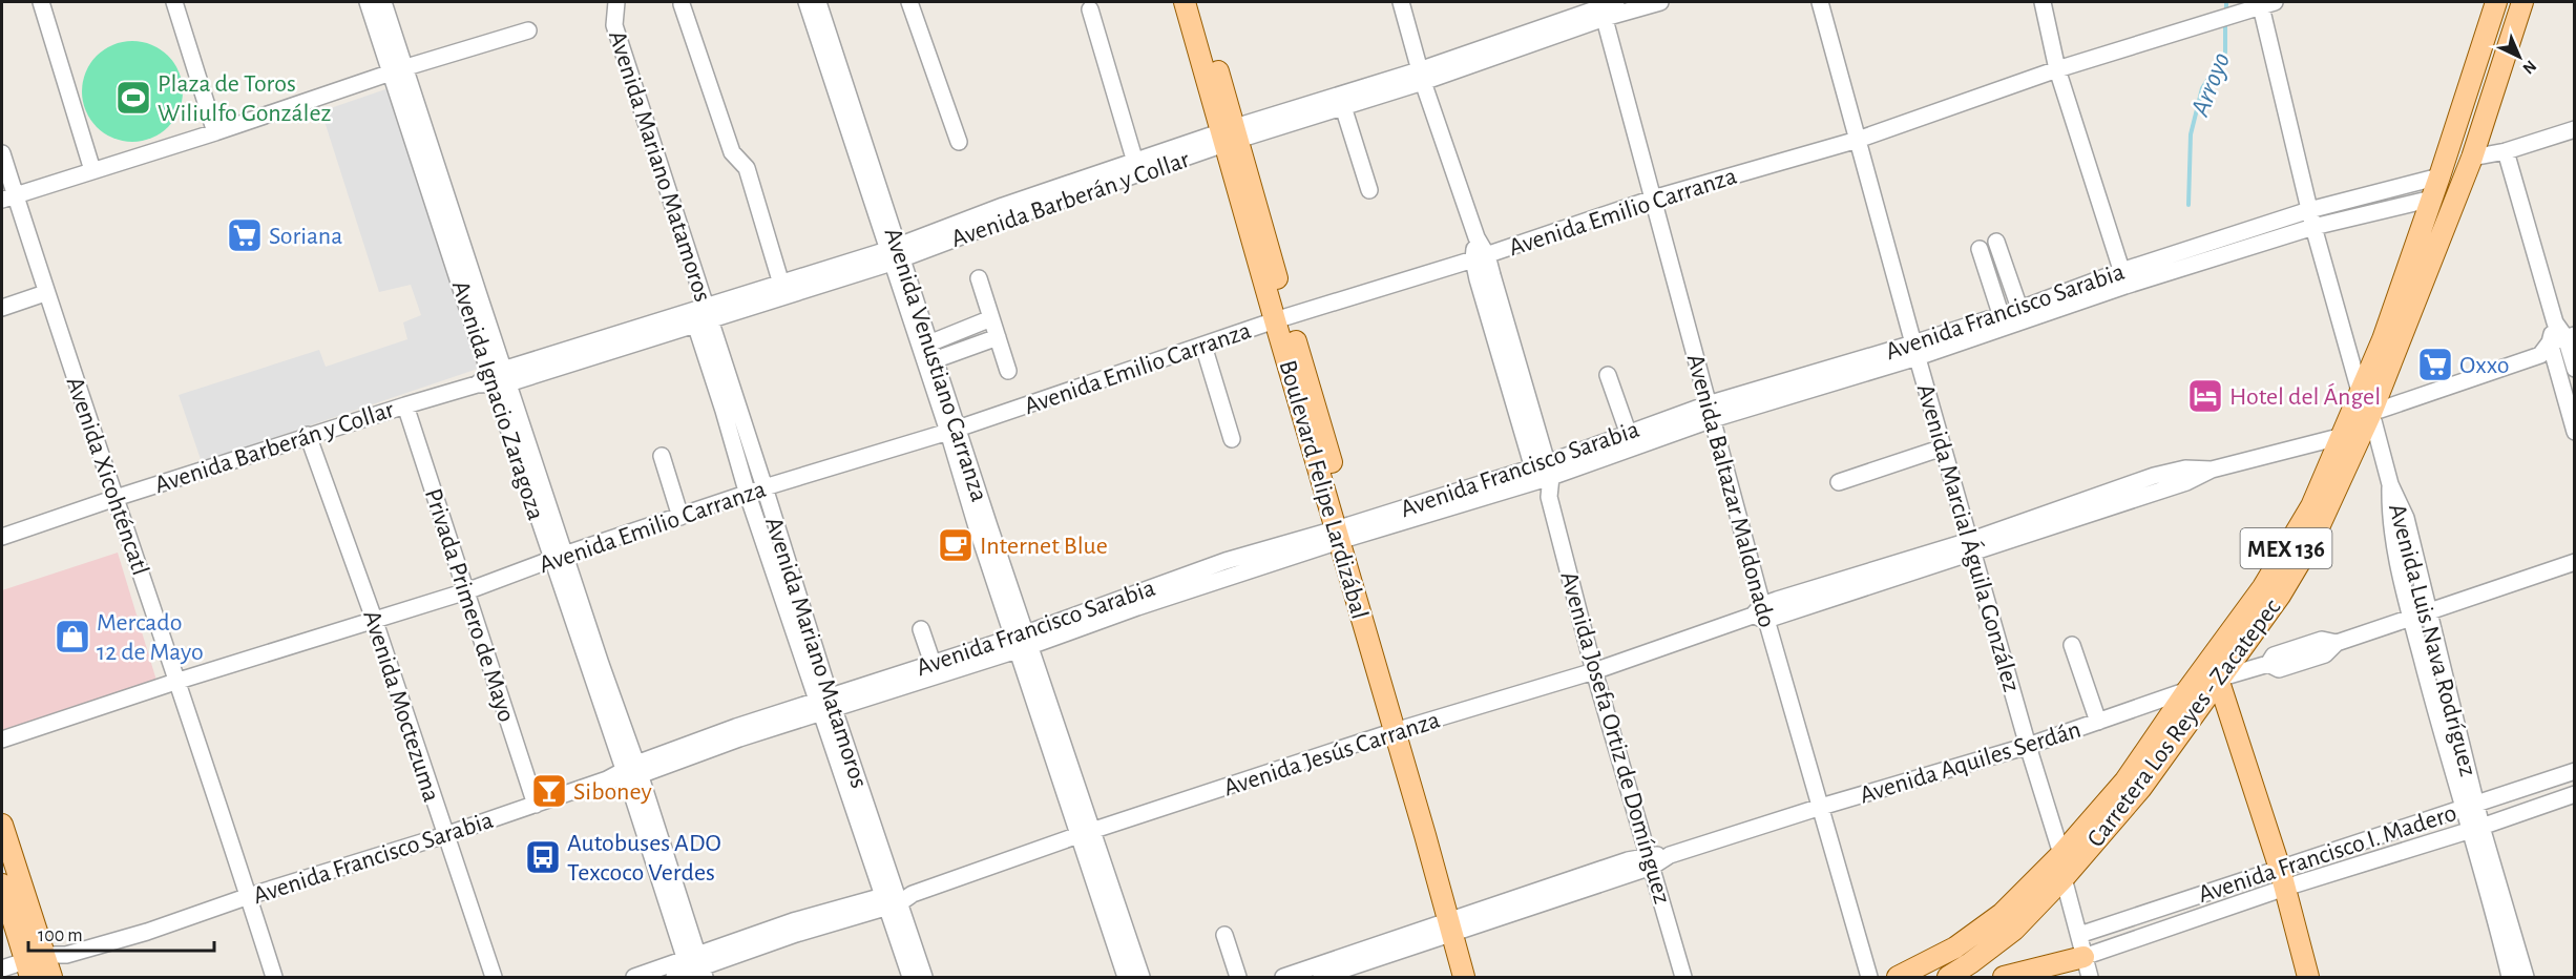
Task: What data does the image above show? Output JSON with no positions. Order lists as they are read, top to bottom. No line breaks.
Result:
{"streets":{"main road":["Boulevard Felipe Lardizábal","MEX 136","Carretera Los Reyes - Zacatepec"],"street":["Avenida Mariano Matamoros","Avenida Barberán y Collar","Avenida Emilio Carranza","Avenida Francisco Sarabia","Avenida Venustiano Carranza","Avenida Ignacio Zaragoza","Avenida Xicohténcatl","Avenida Baltazar Maldonado","Avenida Marcial Águila González","Privada Primero de Mayo","Avenida Luis Nava Rodríguez","Avenida Moctezuma","Avenida Josefa Ortiz de Domínguez","Avenida Jesús Carranza","Avenida Aquiles Serdán","Avenida Francisco I. Madero"]},"crossings":[["Avenida Mariano Matamoros","Avenida Barberán y Collar"],["Avenida Mariano Matamoros","Avenida Emilio Carranza"],["Avenida Mariano Matamoros","Avenida Francisco Sarabia"],["Avenida Mariano Matamoros","Avenida Jesús Carranza"],["Avenida Barberán y Collar","Avenida Venustiano Carranza"],["Avenida Barberán y Collar","Avenida Ignacio Zaragoza"],["Avenida Barberán y Collar","Avenida Xicohténcatl"],["Avenida Barberán y Collar","Boulevard Felipe Lardizábal"],["Avenida Barberán y Collar","Avenida Baltazar Maldonado"],["Avenida Barberán y Collar","Privada Primero de Mayo"],["Avenida Barberán y Collar","Avenida Moctezuma"],["Avenida Barberán y Collar","Avenida Josefa Ortiz de Domínguez"],["Avenida Emilio Carranza","Avenida Venustiano Carranza"],["Avenida Emilio Carranza","Avenida Ignacio Zaragoza"],["Avenida Emilio Carranza","Avenida Xicohténcatl"],["Avenida Emilio Carranza","Boulevard Felipe Lardizábal"],["Avenida Emilio Carranza","Avenida Baltazar Maldonado"],["Avenida Emilio Carranza","Avenida Marcial Águila González"],["Avenida Emilio Carranza","Privada Primero de Mayo"],["Avenida Emilio Carranza","Avenida Moctezuma"],["Avenida Emilio Carranza","Avenida Josefa Ortiz de Domínguez"],["Avenida Francisco Sarabia","Avenida Venustiano Carranza"],["Avenida Francisco Sarabia","Avenida Ignacio Zaragoza"],["Avenida Francisco Sarabia","Avenida Xicohténcatl"],["Avenida Francisco Sarabia","Boulevard Felipe Lardizábal"],["Avenida Francisco Sarabia","Avenida Baltazar Maldonado"],["Avenida Francisco Sarabia","Avenida Marcial Águila González"],["Avenida Francisco Sarabia","Privada Primero de Mayo"],["Avenida Francisco Sarabia","Avenida Moctezuma"],["Avenida Francisco Sarabia","Carretera Los Reyes - Zacatepec"],["Avenida Francisco Sarabia","Avenida Josefa Ortiz de Domínguez"],["Avenida Venustiano Carranza","Avenida Jesús Carranza"],["Avenida Ignacio Zaragoza","Avenida Jesús Carranza"],["Boulevard Felipe Lardizábal","Avenida Jesús Carranza"],["Boulevard Felipe Lardizábal","Avenida Aquiles Serdán"],["Avenida Baltazar Maldonado","Avenida Jesús Carranza"],["Avenida Baltazar Maldonado","Avenida Aquiles Serdán"],["Avenida Marcial Águila González","Carretera Los Reyes - Zacatepec"],["Avenida Marcial Águila González","Avenida Jesús Carranza"],["Avenida Marcial Águila González","Avenida Aquiles Serdán"],["Avenida Luis Nava Rodríguez","Carretera Los Reyes - Zacatepec"],["Avenida Luis Nava Rodríguez","Avenida Aquiles Serdán"],["Avenida Luis Nava Rodríguez","Avenida Francisco I. Madero"],["Carretera Los Reyes - Zacatepec","Avenida Jesús Carranza"],["Carretera Los Reyes - Zacatepec","Avenida Aquiles Serdán"],["Avenida Josefa Ortiz de Domínguez","Avenida Jesús Carranza"],["Avenida Josefa Ortiz de Domínguez","Avenida Aquiles Serdán"]],"water":["Arroyo"],"places":{"sports":["Plaza de Toros Wiliulfo González"],"supermarket":["Soriana","Oxxo"],"hotel":["Hotel del Ángel"],"cafe":["Internet Blue"],"shop":["Mercado 12 de Mayo"],"bar":["Siboney"],"bus stop":["Autobuses ADO Texcoco Verdes"]},"scale_bar":"100 m","north":"bottom right"}
